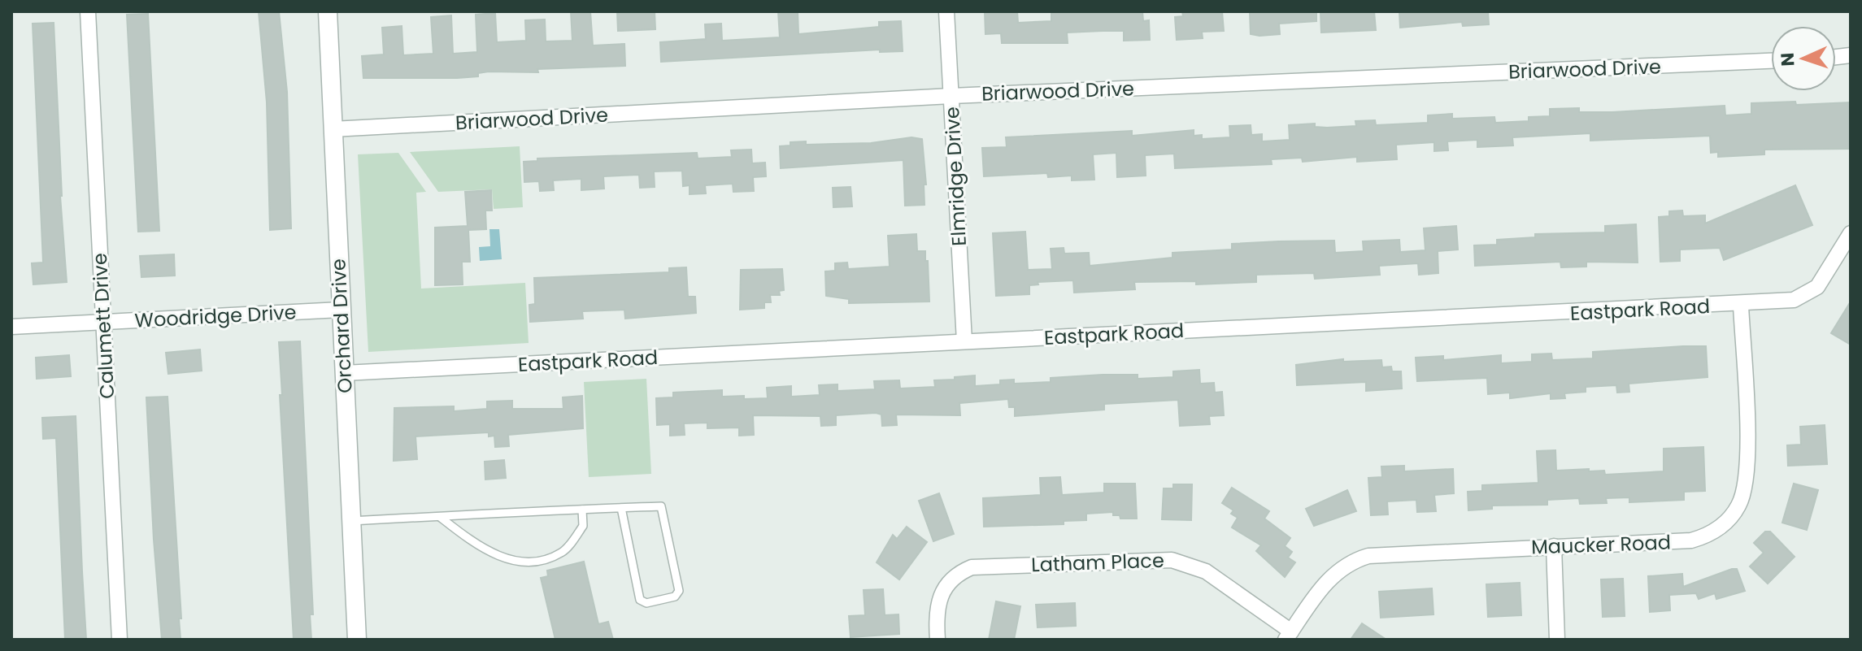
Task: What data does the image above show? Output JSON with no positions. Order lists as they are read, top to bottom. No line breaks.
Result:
{"streets":{"street":["Briarwood Drive","Elmridge Drive","Eastpark Road","Woodridge Drive","Calumett Drive","Orchard Drive","Maucker Road","Latham Place"]},"crossings":[["Briarwood Drive","Elmridge Drive"],["Briarwood Drive","Orchard Drive"],["Elmridge Drive","Eastpark Road"],["Eastpark Road","Orchard Drive"],["Eastpark Road","Maucker Road"],["Woodridge Drive","Calumett Drive"],["Woodridge Drive","Orchard Drive"],["Maucker Road","Latham Place"]],"north":"left"}
